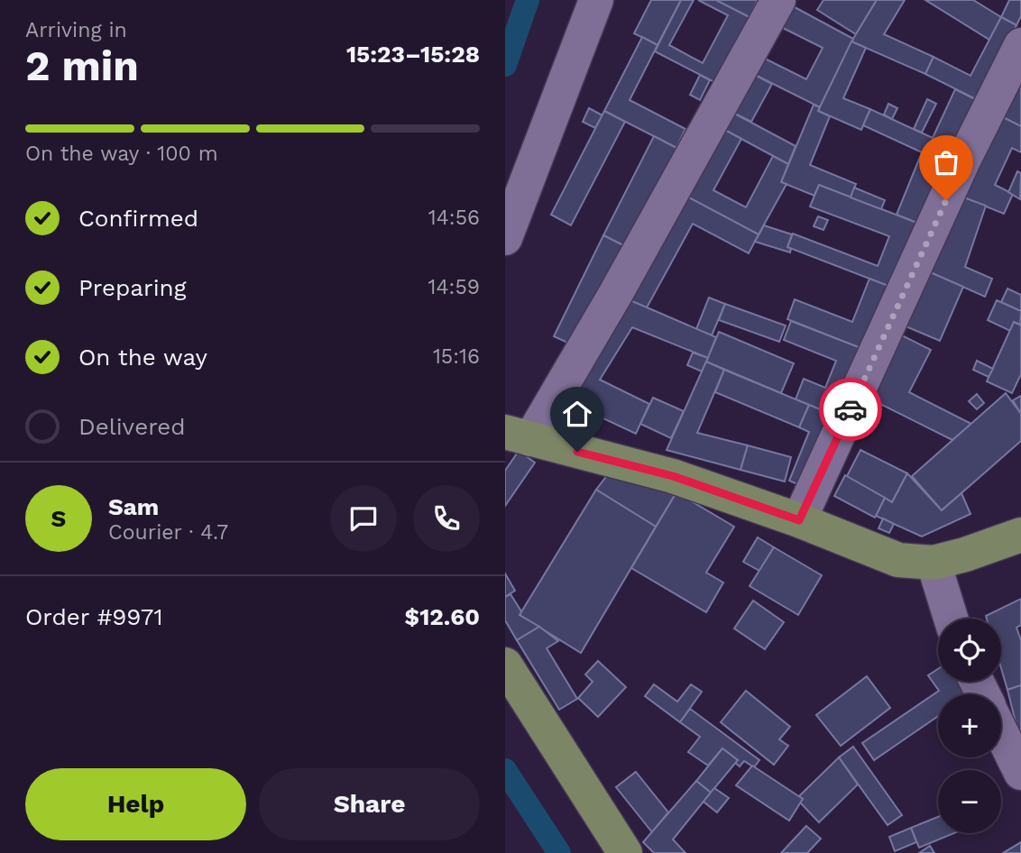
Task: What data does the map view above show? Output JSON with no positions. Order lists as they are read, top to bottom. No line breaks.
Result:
{"page":{"heading":["2 min","Arriving in","15:23–15:28"],"panel":["Sam","Courier · 4.7","Order #9971","$12.60"],"bar":"On the way · 100 m","list":[["Confirmed","14:56"],["Preparing","14:59"],["On the way","15:16"],"Delivered"],"round":"S","map_buttons":["+","−"],"buttons":["Help","Share"]}}
